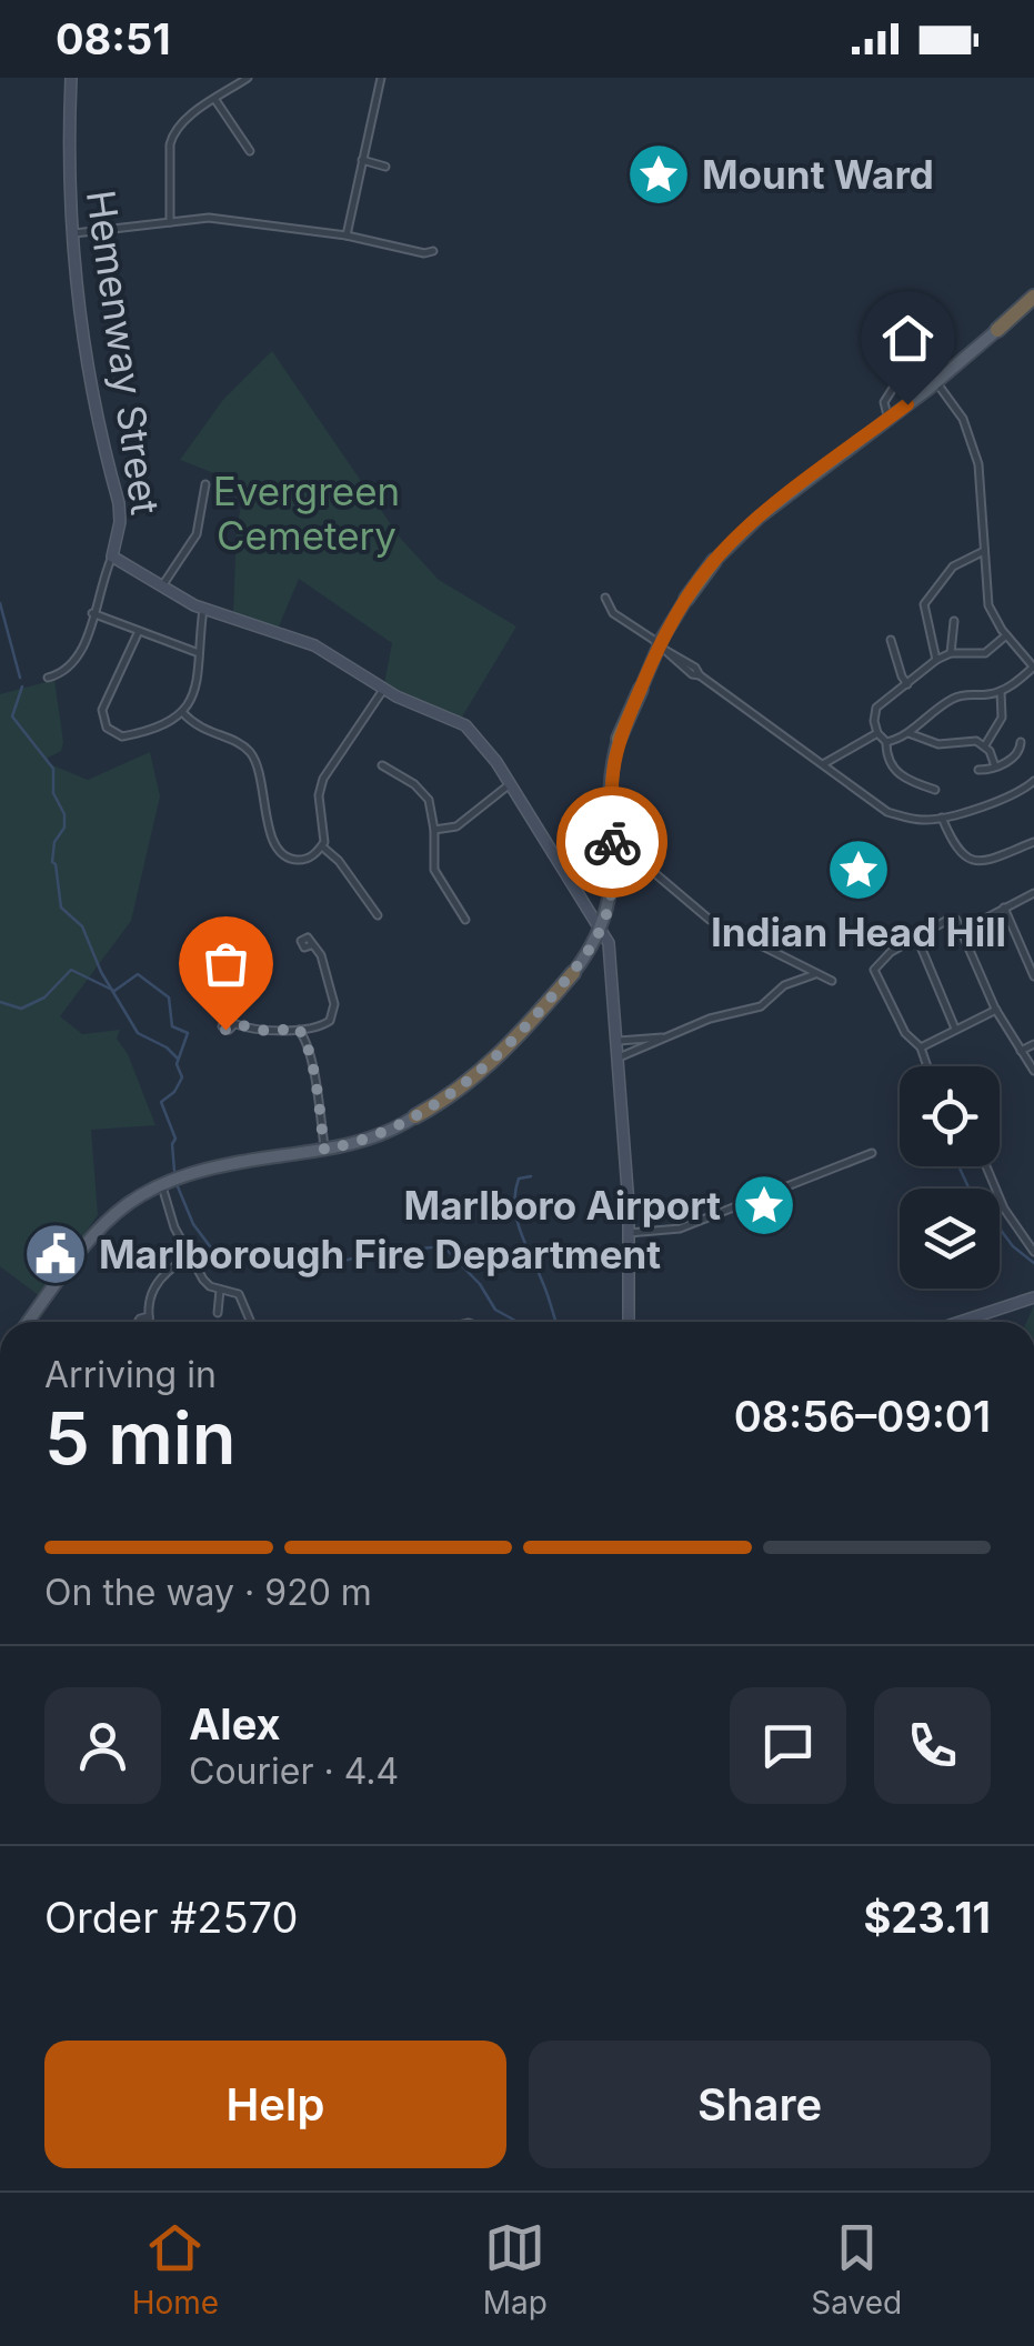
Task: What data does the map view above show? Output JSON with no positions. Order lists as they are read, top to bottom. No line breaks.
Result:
{"streets":{"street":["Hemenway Street"]},"parks":["Evergreen Cemetery"],"places":{"place":["Mount Ward","Indian Head Hill","Marlboro Airport"],"public building":["Marlborough Fire Department"]},"page":{"status":"08:51","heading":["5 min","Arriving in","08:56–09:01"],"panel":["Alex","Courier · 4.4","Order #2570","$23.11"],"bar":"On the way · 920 m","buttons":["Help","Share"],"tabs":["Home","Map","Saved"]}}
